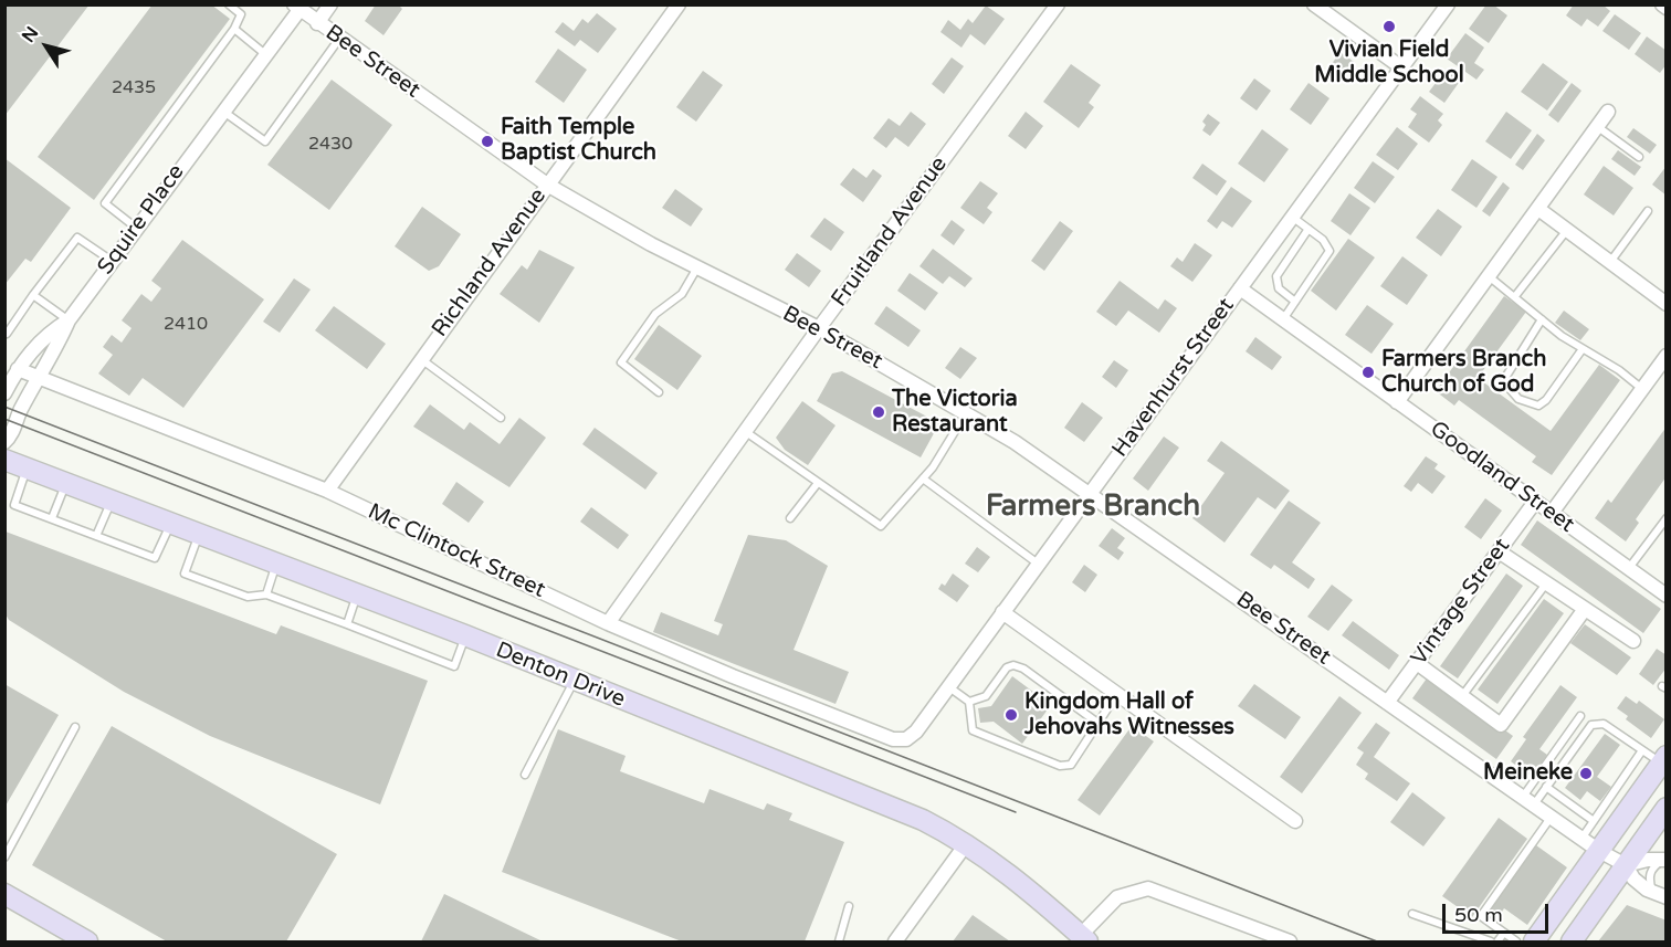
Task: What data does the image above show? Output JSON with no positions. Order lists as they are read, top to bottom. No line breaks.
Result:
{"streets":{"street":["Bee Street","Squire Place","Fruitland Avenue","Richland Avenue","Havenhurst Street","Goodland Street","Mc Clintock Street","Vintage Street","Denton Drive"]},"crossings":[["Bee Street","Squire Place"],["Bee Street","Fruitland Avenue"],["Bee Street","Richland Avenue"],["Bee Street","Havenhurst Street"],["Bee Street","Vintage Street"],["Squire Place","Mc Clintock Street"],["Fruitland Avenue","Mc Clintock Street"],["Richland Avenue","Mc Clintock Street"],["Havenhurst Street","Goodland Street"],["Havenhurst Street","Mc Clintock Street"],["Goodland Street","Vintage Street"]],"districts":["Farmers Branch"],"places":["Vivian Field Middle School","Faith Temple Baptist Church","Farmers Branch Church of God","The Victoria Restaurant","Kingdom Hall of Jehovahs Witnesses","Meineke"],"house_numbers":["2435","2430","2410"],"scale_bar":"50 m","north":"top left"}
